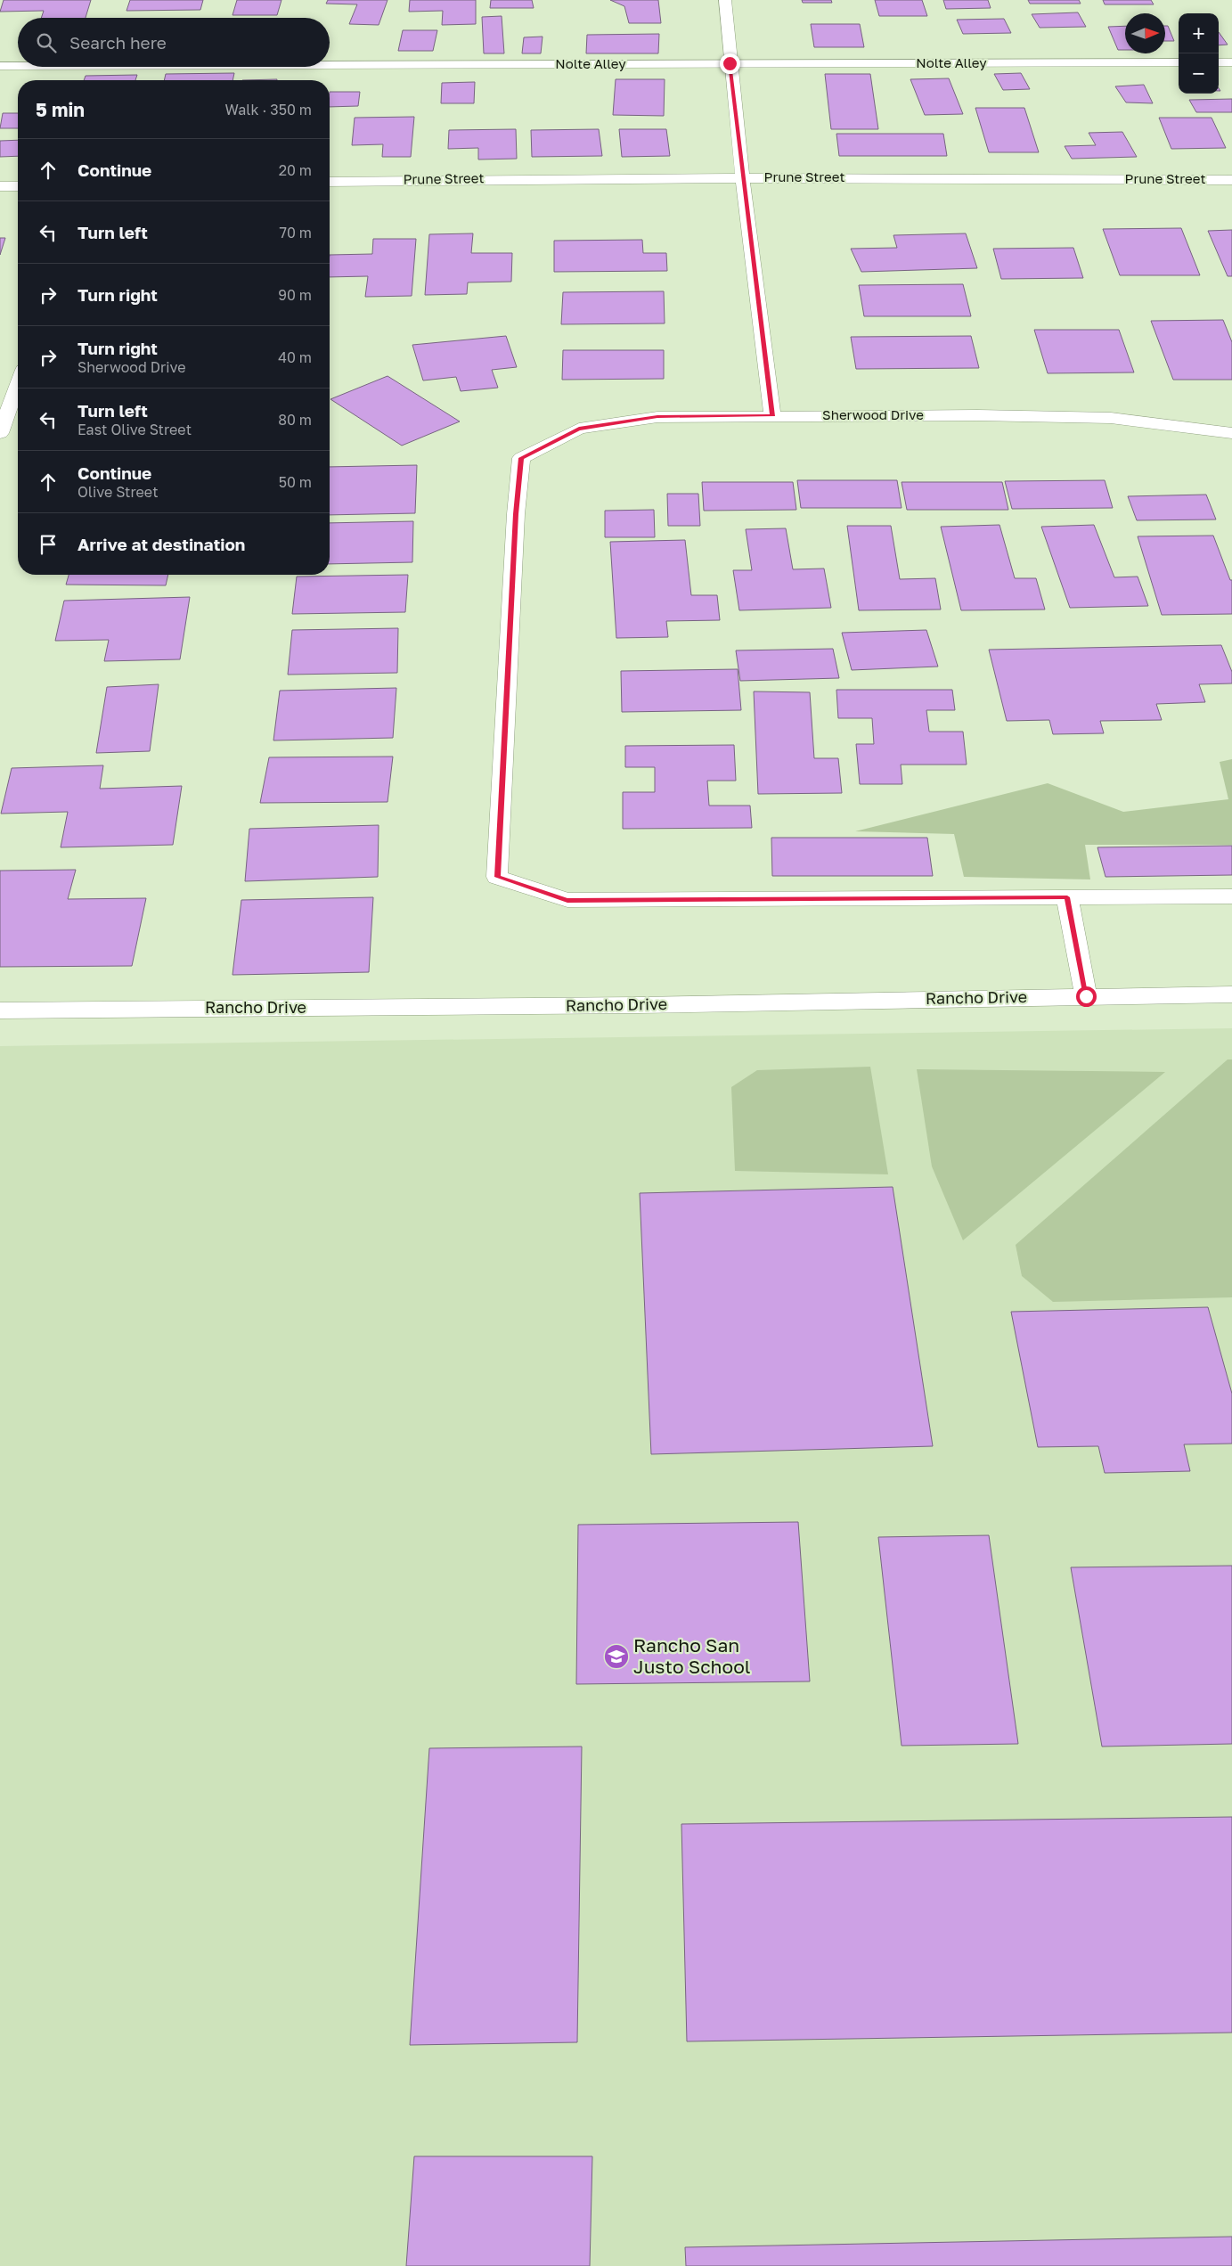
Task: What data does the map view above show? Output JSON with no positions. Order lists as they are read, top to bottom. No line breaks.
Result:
{"streets":{"street":["Nolte Alley","Prune Street","Sherwood Drive","Rancho Drive"]},"places":{"school or university":["Rancho San Justo School"]},"north":"right","page":{"map_buttons":["+","−"],"search":"Search here","heading":["5 min","Walk · 350 m"],"list":[["Continue","20 m"],["Turn left","70 m"],["Turn right","90 m"],["Turn right","Sherwood Drive","40 m"],["Turn left","East Olive Street","80 m"],["Continue","Olive Street","50 m"],"Arrive at destination"]}}
